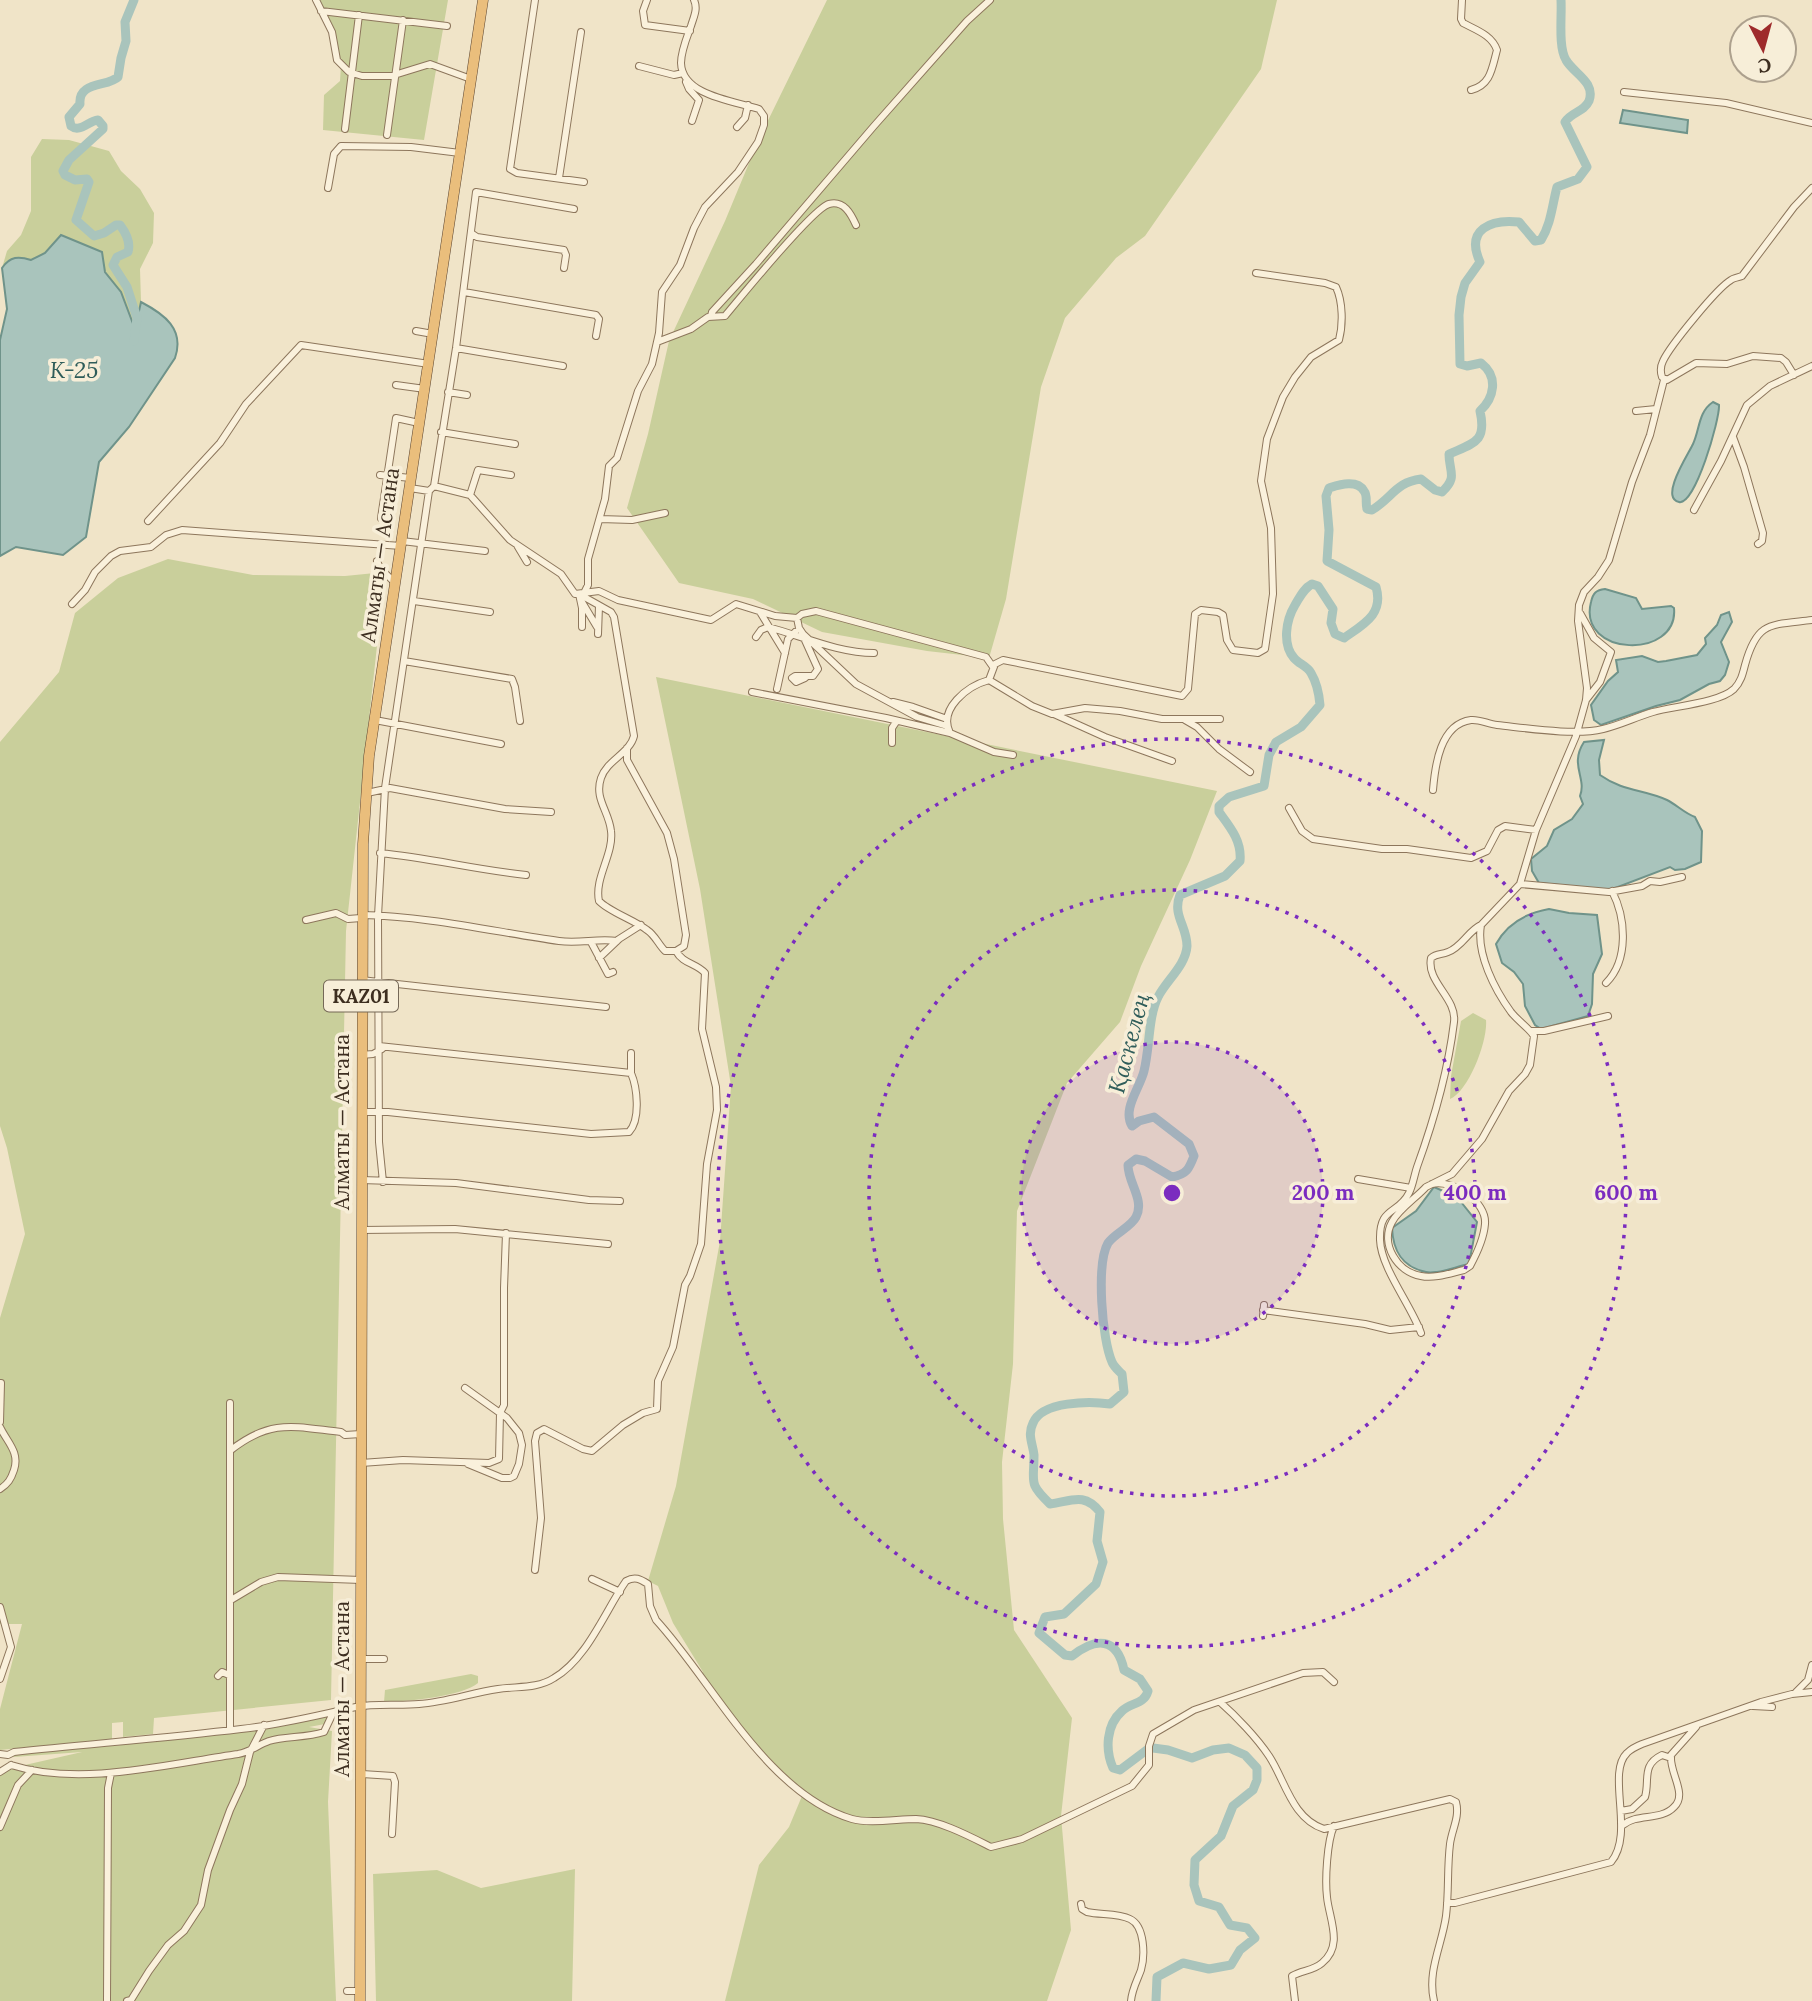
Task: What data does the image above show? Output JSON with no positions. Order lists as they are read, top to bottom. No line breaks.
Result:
{"streets":{"highway":["Алматы — Астана","KАZ01"]},"water":["К-25","Қаскелең"],"north":"bottom","rings":["200 m","400 m","600 m"]}
